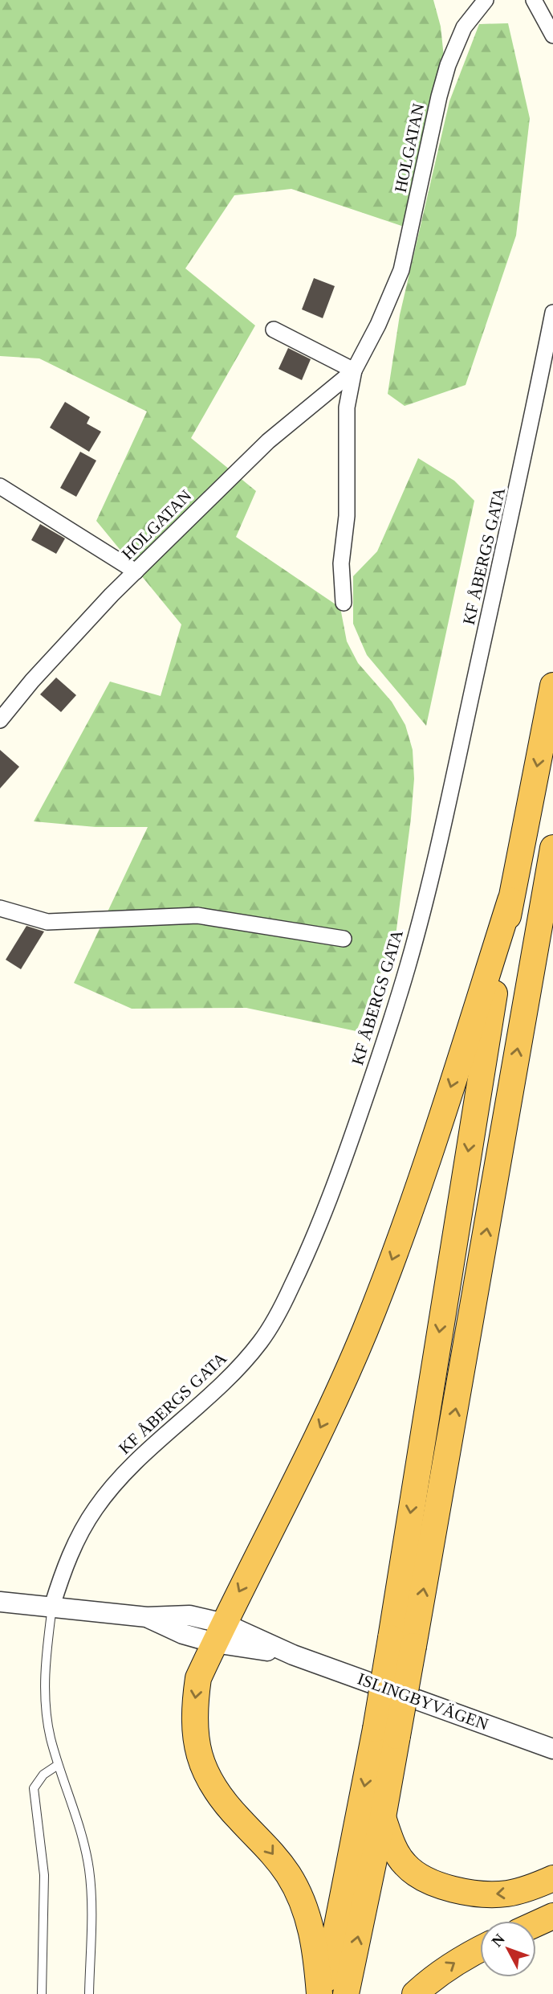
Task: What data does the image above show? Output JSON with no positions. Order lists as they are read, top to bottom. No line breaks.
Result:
{"streets":{"street":["HOLGATAN","KF ÅBERGS GATA","ISLINGBYVÄGEN"]},"crossings":[["KF ÅBERGS GATA","ISLINGBYVÄGEN"]],"north":"top left"}
